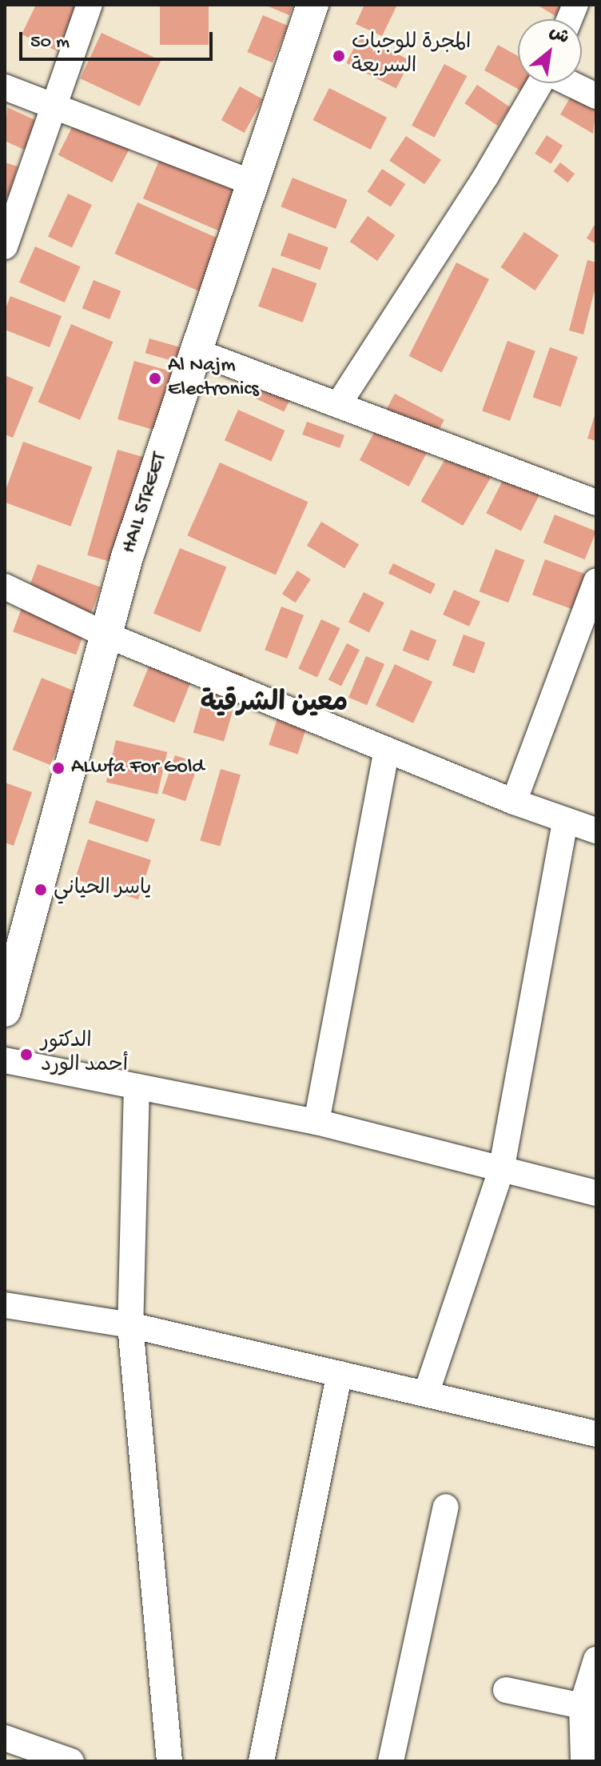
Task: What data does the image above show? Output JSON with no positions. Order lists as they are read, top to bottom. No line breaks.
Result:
{"streets":{"street":["HAIL STREET"]},"districts":["معين الشرقية"],"places":["المجرة للوجبات السريعة","Al Najm Electronics","ALwfa For Gold","ياسر الحياني","الدكتور أحمد الورد"],"scale_bar":"50 m","north":"top right"}
